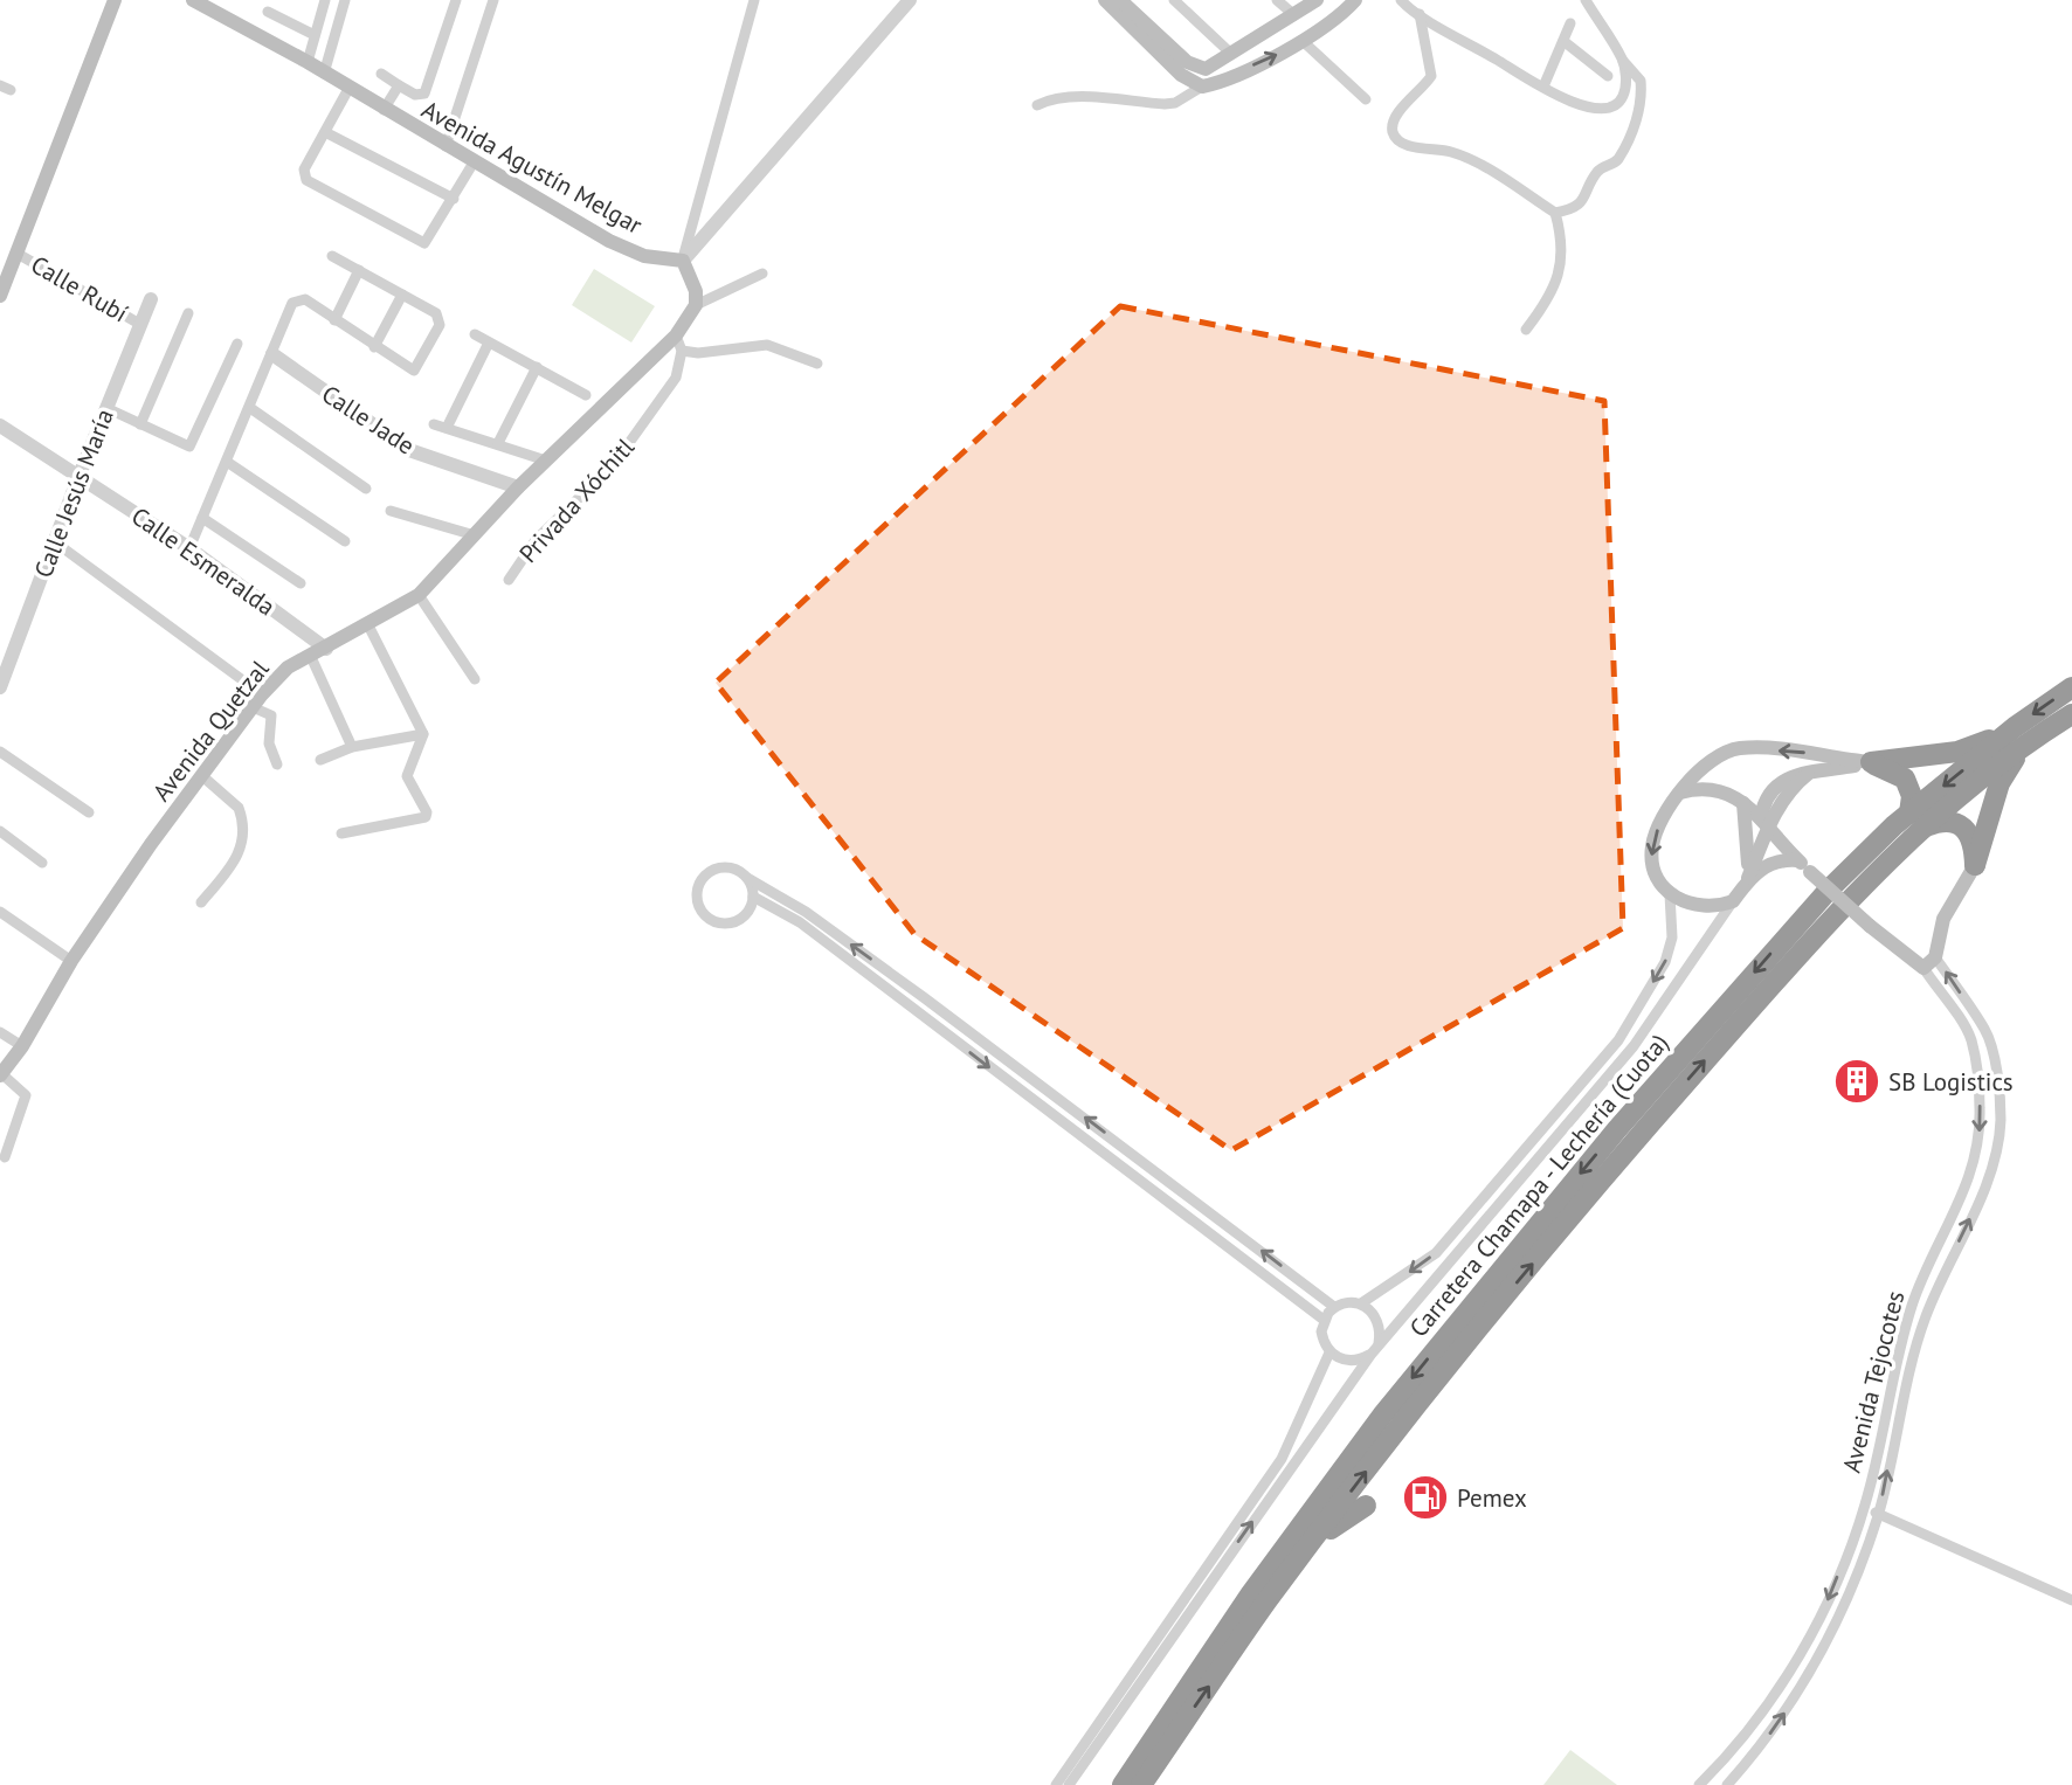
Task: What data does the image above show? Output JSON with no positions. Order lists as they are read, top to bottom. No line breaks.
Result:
{"streets":{"highway":["Carretera Chamapa - Lechería (Cuota)"],"main road":["Avenida Agustín Melgar","Avenida Quetzal","Avenida Tejocotes"],"street":["Calle Rubí","Calle Jade","Calle Jesús María","Privada Xóchitl","Calle Esmeralda"]},"crossings":[["Calle Rubí","Calle Jesús María"],["Calle Jade","Avenida Quetzal"],["Calle Jesús María","Calle Esmeralda"],["Calle Esmeralda","Avenida Quetzal"]],"places":{"building":["SB Logistics"],"fuel station":["Pemex"]}}
